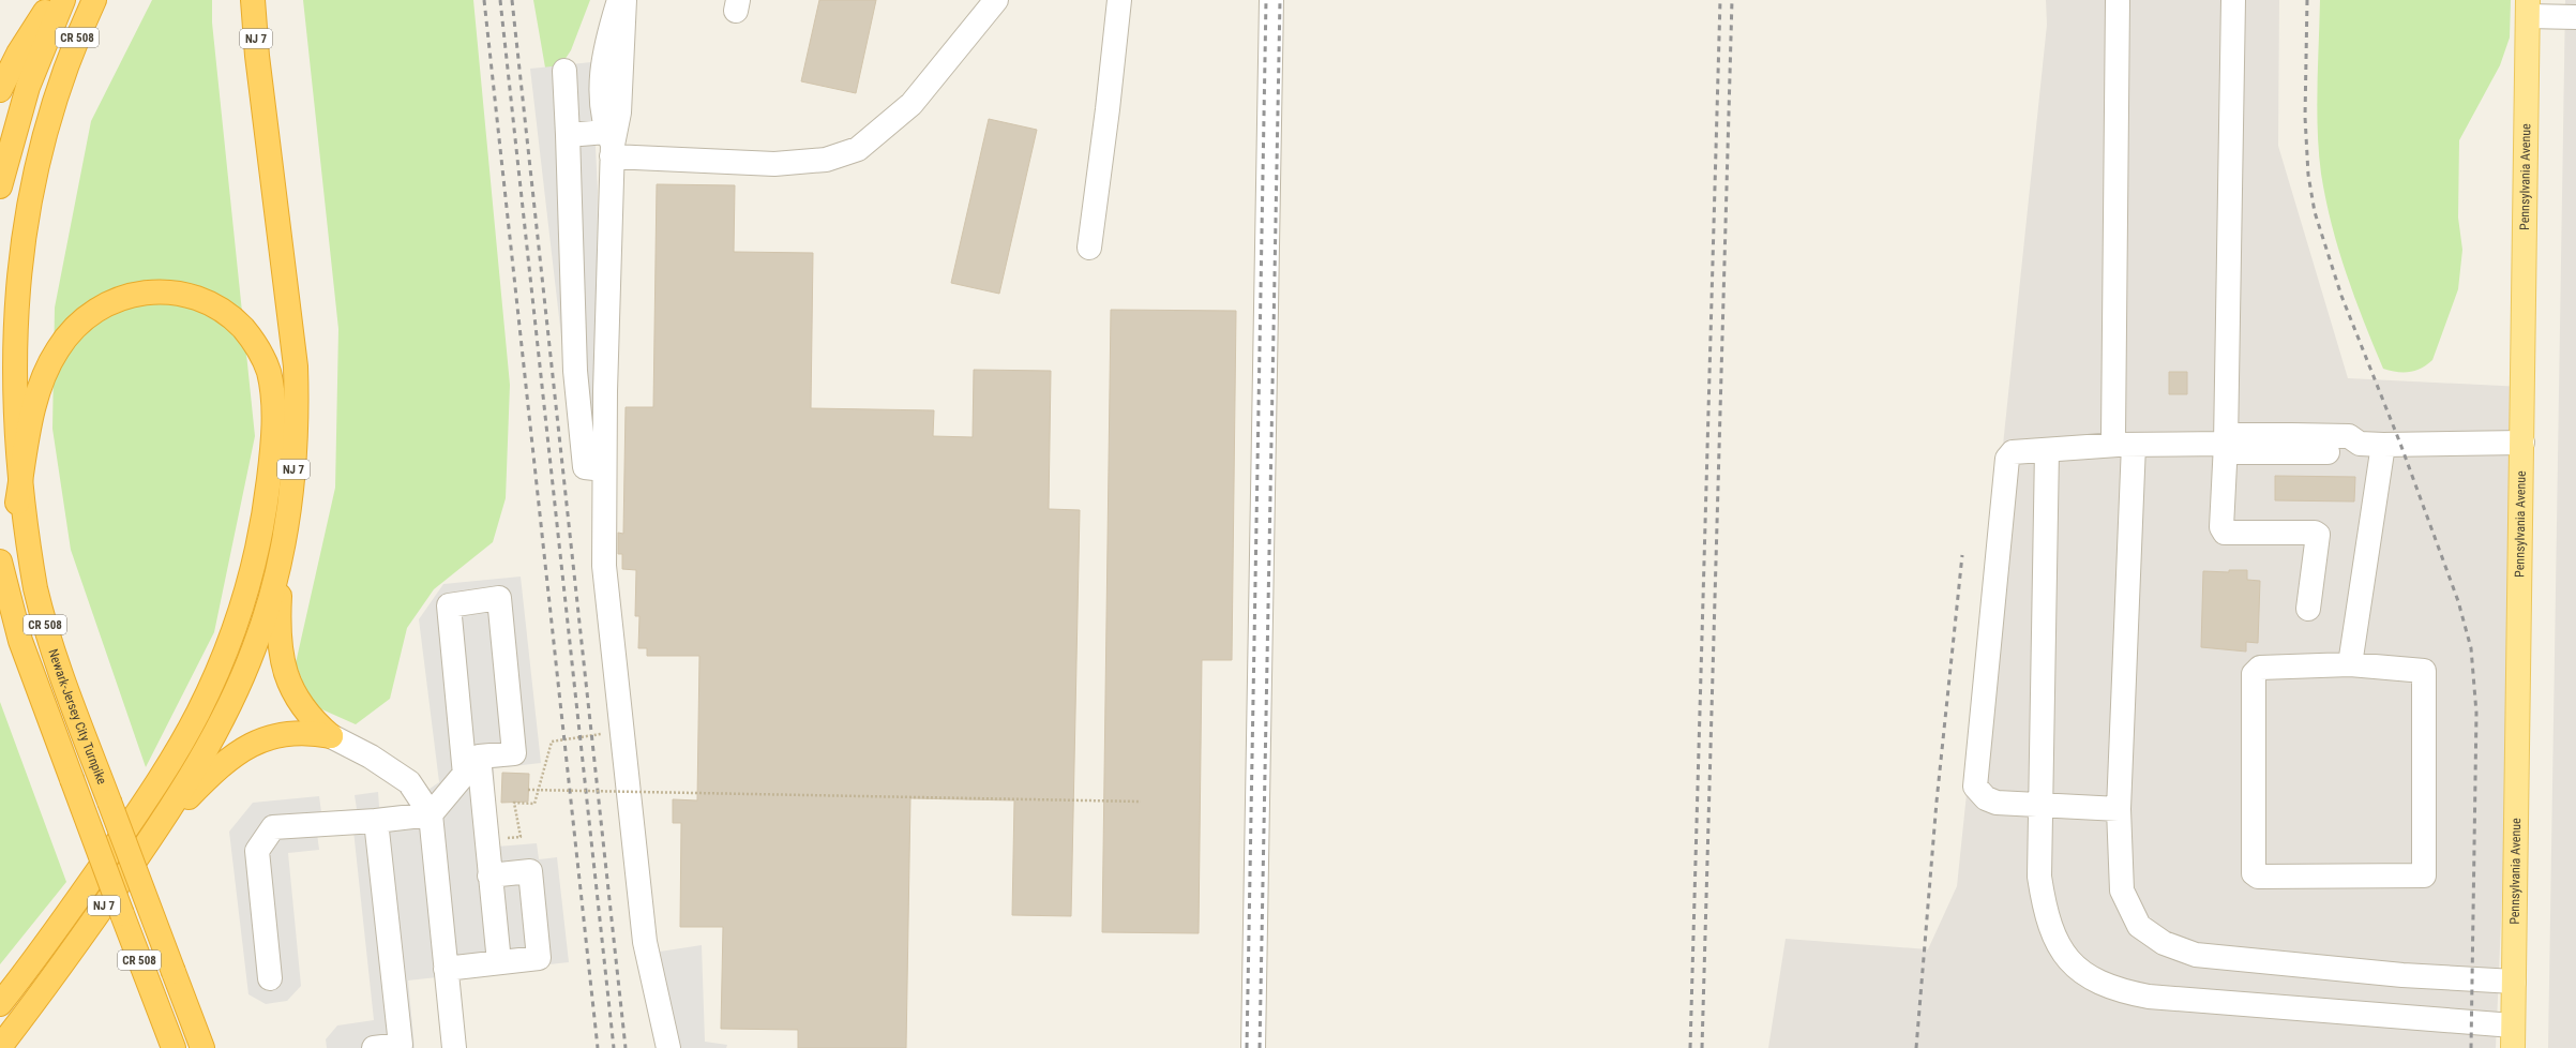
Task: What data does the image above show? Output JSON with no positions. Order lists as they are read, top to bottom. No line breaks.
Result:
{"streets":{"highway":["CR 508","NJ 7","Newark-Jersey City Turnpike"],"main road":["Pennsylvania Avenue"]}}
